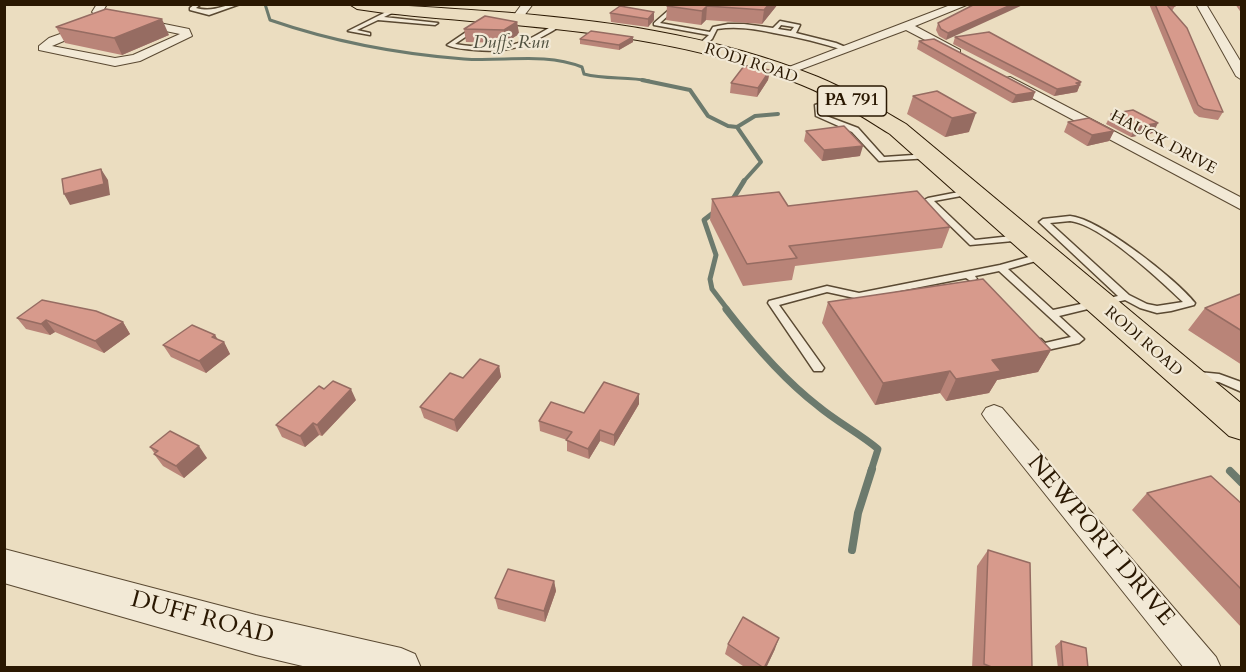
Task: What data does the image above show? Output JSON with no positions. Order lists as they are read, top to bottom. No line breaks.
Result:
{"streets":{"main road":["RODI ROAD","PA 791"],"street":["HAUCK DRIVE","NEWPORT DRIVE","DUFF ROAD"]},"water":["Duffs Run"]}
